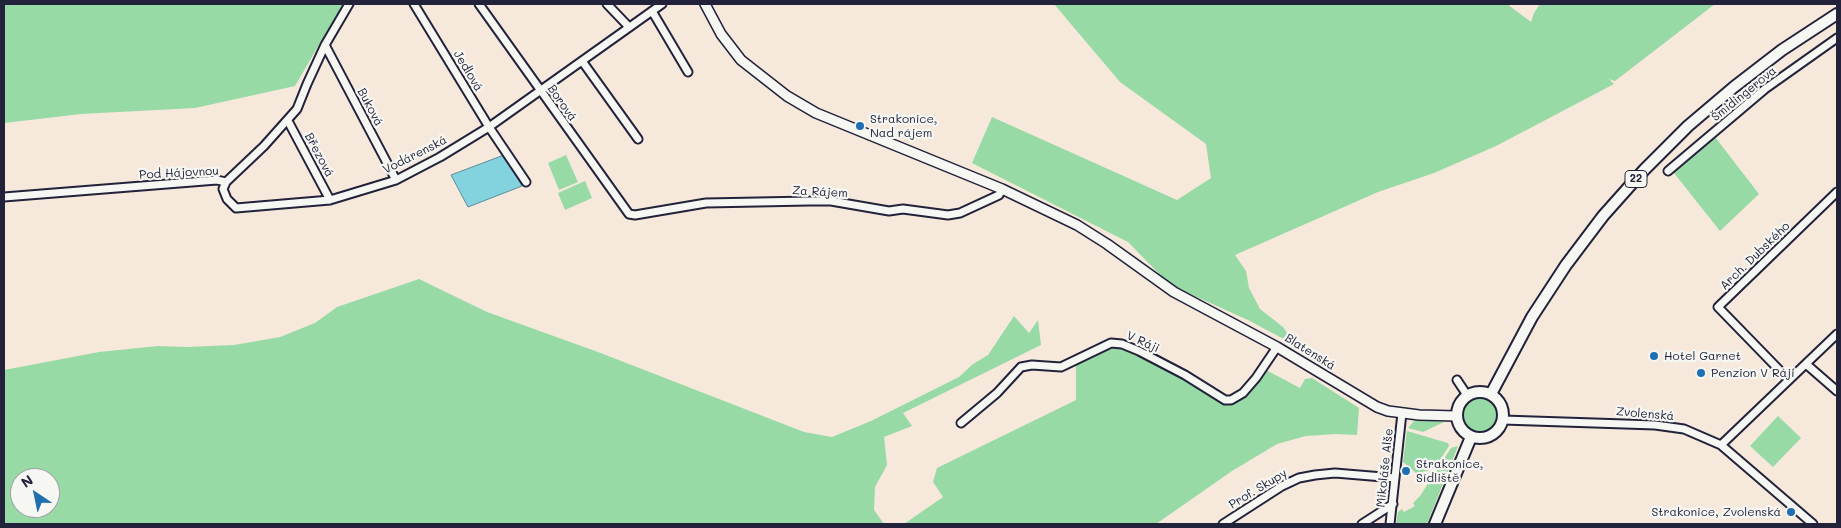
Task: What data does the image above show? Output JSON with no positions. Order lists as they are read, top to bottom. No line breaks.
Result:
{"streets":{"main road":["22"],"street":["Jedlová","Šmidingerova","Borová","Buková","Březová","Vodárenská","Pod Hájovnou","Za Rájem","Arch. Dubského","V Ráji","Blatenská","Zvolenská","Mikoláše Alše","Prof. Skupy"]},"crossings":[["Jedlová","Vodárenská"],["Borová","Vodárenská"],["Borová","Za Rájem"],["Buková","Vodárenská"],["Buková","Pod Hájovnou"],["Březová","Vodárenská"],["Březová","Pod Hájovnou"],["Vodárenská","Pod Hájovnou"],["22","Blatenská"],["22","Zvolenská"],["Za Rájem","Blatenská"],["V Ráji","Blatenská"],["Blatenská","Zvolenská"],["Blatenská","Mikoláše Alše"],["Mikoláše Alše","Prof. Skupy"]],"places":["Strakonice, Nad rájem","Hotel Garnet","Penzion V Ráji","Strakonice, Sídliště","Strakonice, Zvolenská"],"north":"top left"}
